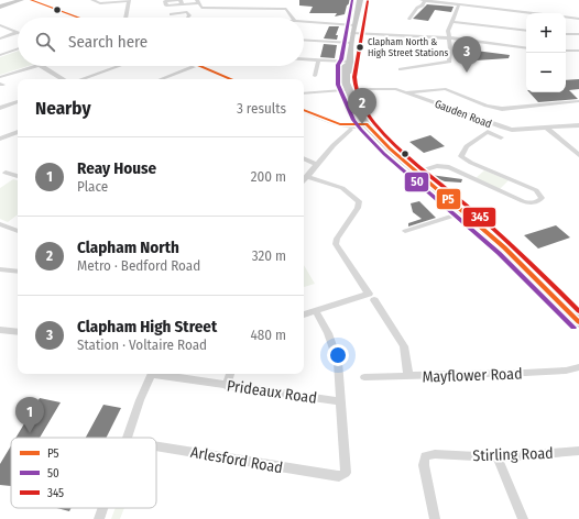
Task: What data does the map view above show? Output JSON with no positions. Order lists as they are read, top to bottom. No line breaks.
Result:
{"streets":{"street":["Gauden Road","Mayflower Road","Prideaux Road","Stirling Road","Arlesford Road"]},"crossings":[["Prideaux Road","Arlesford Road"]],"places":["Clapham North & High Street Stations"],"lines":["transit line P5","transit line 50","transit line 345"],"legend":["P5","50","345"],"page":{"map_buttons":["+","−"],"search":"Search here","pins":["3","2","1"],"heading":["Nearby","3 results"],"list":[{"mark":"1","name":"Reay House","note":"Place","value":"200 m"},{"mark":"2","name":"Clapham North","note":"Metro · Bedford Road","value":"320 m"},{"mark":"3","name":"Clapham High Street","note":"Station · Voltaire Road","value":"480 m"}]}}
